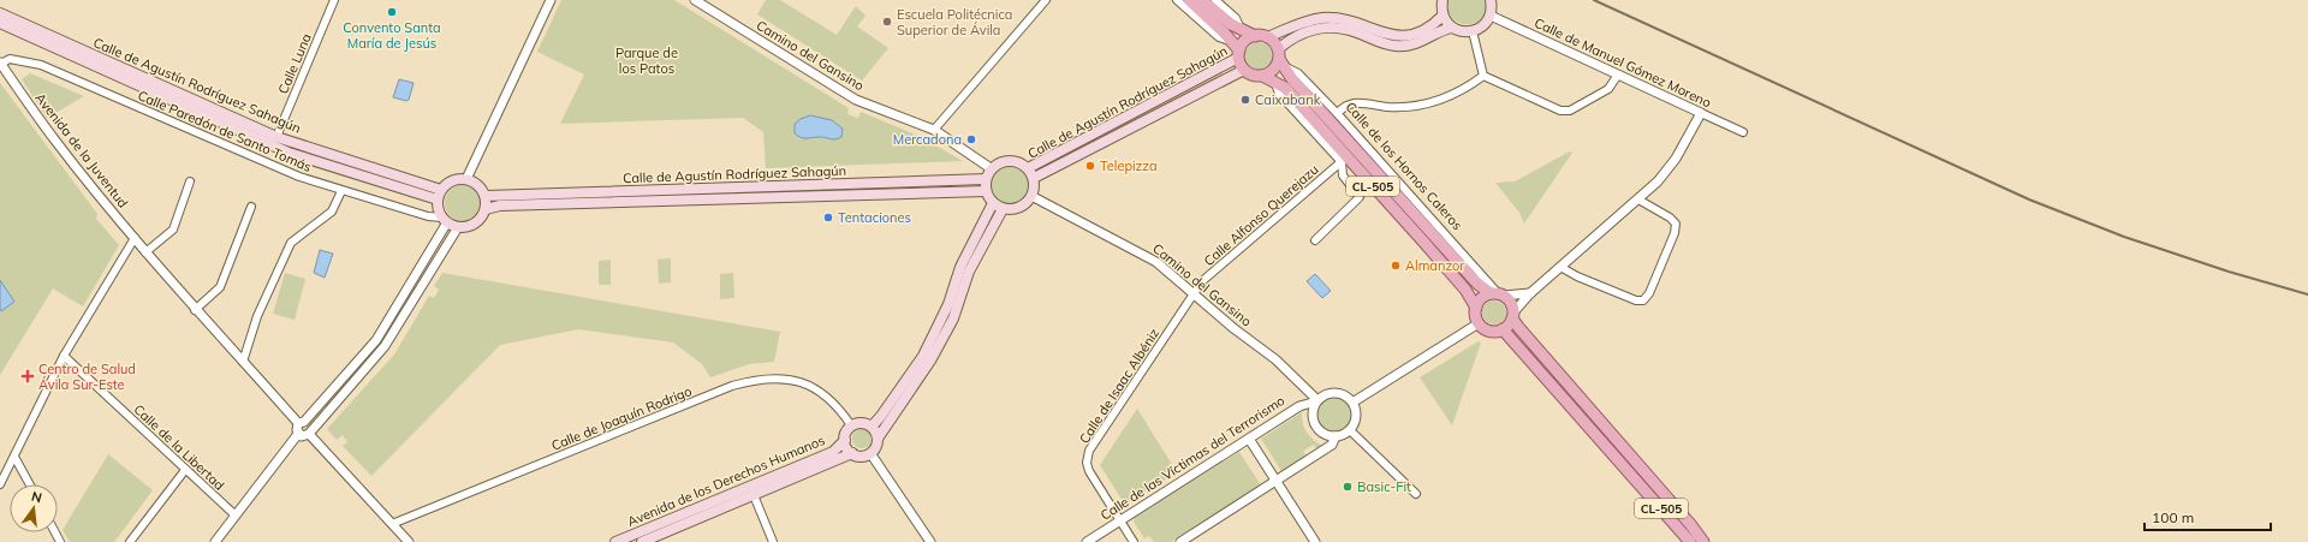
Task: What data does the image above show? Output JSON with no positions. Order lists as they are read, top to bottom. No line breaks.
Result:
{"streets":{"main road":["Calle de Agustín Rodríguez Sahagún","Calle de los Hornos Caleros","CL-505","Avenida de los Derechos Humanos"],"street":["Camino del Gansino","Calle de Manuel Gómez Moreno","Calle Luna","Calle Paredón de Santo Tomás","Avenida de la Juventud","Calle Alfonso Querejazu","Calle de Isaac Albéniz","Calle de Joaquín Rodrigo","Calle de la Libertad","Calle de las Víctimas del Terrorismo"]},"crossings":[["Camino del Gansino","Calle de Agustín Rodríguez Sahagún"],["Camino del Gansino","Calle Alfonso Querejazu"],["Camino del Gansino","Calle de Isaac Albéniz"],["Camino del Gansino","Calle de las Víctimas del Terrorismo"],["Calle Luna","Calle de Agustín Rodríguez Sahagún"],["Calle de Agustín Rodríguez Sahagún","Calle Paredón de Santo Tomás"],["Calle de Agustín Rodríguez Sahagún","Calle de los Hornos Caleros"],["Calle de Agustín Rodríguez Sahagún","CL-505"],["Calle Paredón de Santo Tomás","Avenida de la Juventud"],["Calle de los Hornos Caleros","CL-505"],["CL-505","Calle Alfonso Querejazu"],["Calle Alfonso Querejazu","Calle de Isaac Albéniz"],["Calle de Isaac Albéniz","Calle de las Víctimas del Terrorismo"],["Calle de Joaquín Rodrigo","Avenida de los Derechos Humanos"]],"parks":["Parque de los Patos"],"places":{"other":["Convento Santa María de Jesús","Escuela Politécnica Superior de Ávila","Caixabank","Mercadona","Telepizza","Tentaciones","Almanzor","Basic-Fit"],"health":["Centro de Salud Ávila Sur-Este"]},"scale_bar":"100 m","north":"top"}
